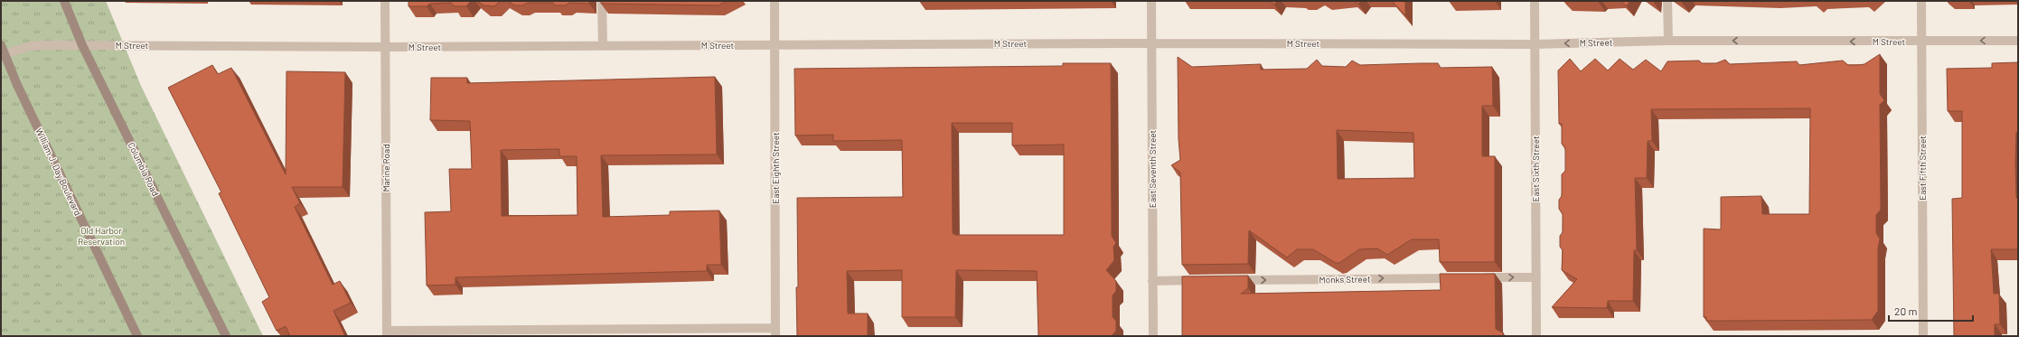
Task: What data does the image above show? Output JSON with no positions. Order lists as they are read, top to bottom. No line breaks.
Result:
{"streets":{"main road":["Columbia Road","William J. Day Boulevard"],"street":["M Street","Marine Road","East Eighth Street","East Fifth Street","East Seventh Street","East Sixth Street","Monks Street"]},"crossings":[["M Street","Marine Road"],["M Street","East Eighth Street"],["M Street","East Fifth Street"],["M Street","Columbia Road"],["M Street","East Seventh Street"],["M Street","East Sixth Street"],["M Street","William J. Day Boulevard"]],"one_way":["Monks Street"],"parks":["Old Harbor Reservation"],"scale_bar":"20 m"}
